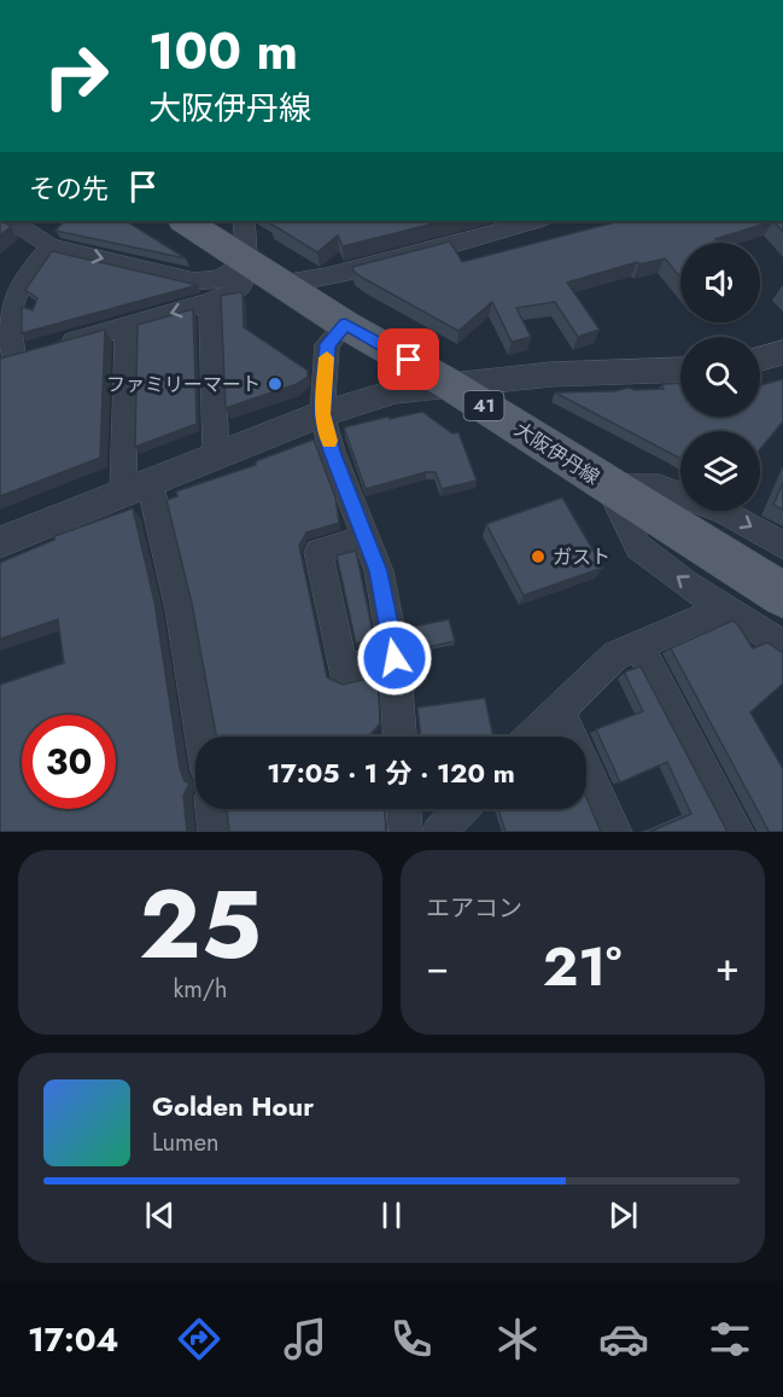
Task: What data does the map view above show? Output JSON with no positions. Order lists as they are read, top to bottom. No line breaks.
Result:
{"streets":{"main road":["41","大阪伊丹線"]},"places":["ファミリーマート","ガスト"],"page":{"turn":["100 m","大阪伊丹線"],"then":"その先","limit":"30","trip":"17:05 · 1 分 · 120 m","tile":[["25","km/h"],"エアコン"],"heat":["−","21°","+"],"song":["Golden Hour","Lumen"],"tabs":"17:04"}}
